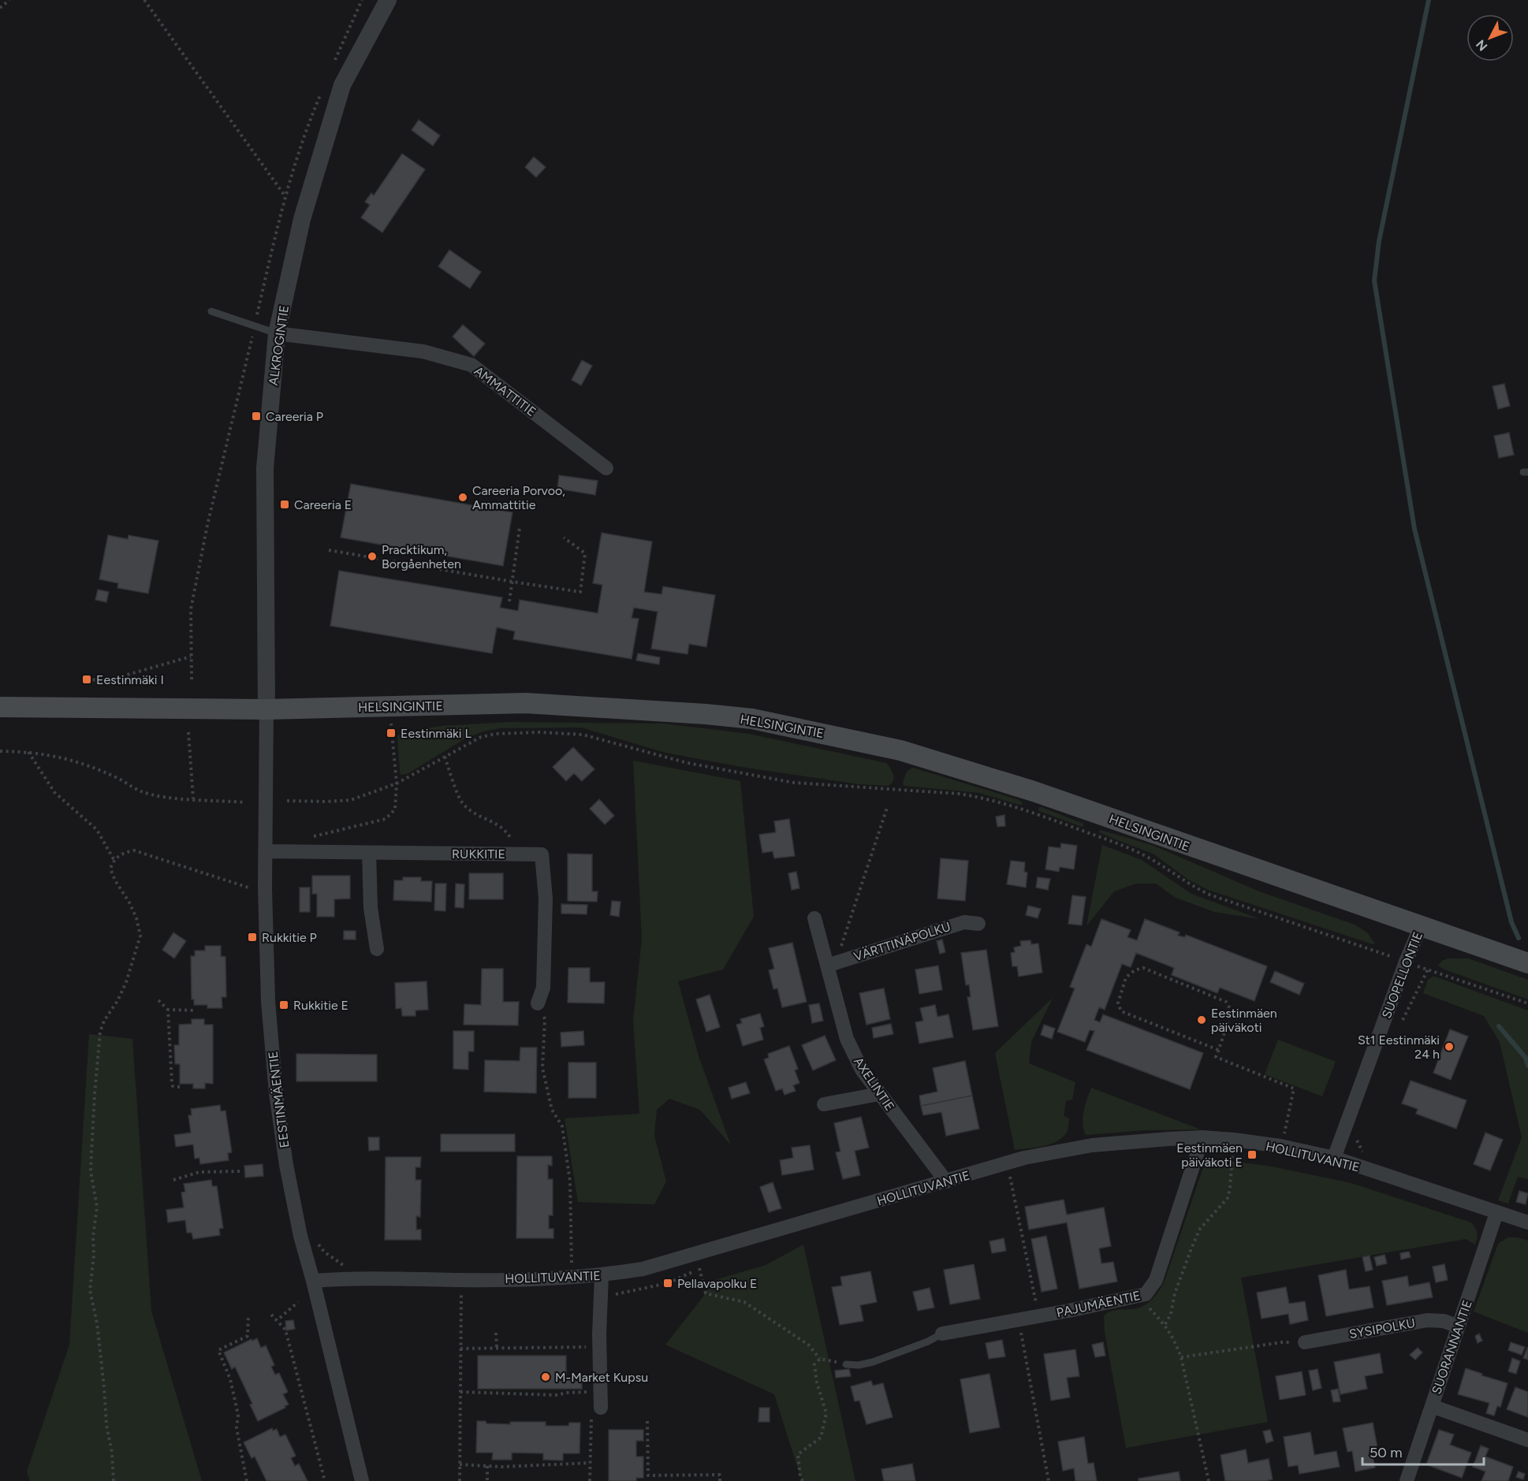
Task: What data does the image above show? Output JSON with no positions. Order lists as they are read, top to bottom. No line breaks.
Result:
{"streets":{"main road":["HELSINGINTIE"],"street":["ALKROGINTIE","AMMATTITIE","RUKKITIE","VÄRTTINÄPOLKU","SUOPELLONTIE","AXELINTIE","EESTINMÄENTIE","HOLLITUVANTIE","PAJUMÄENTIE","SYSIPOLKU","SUORANNANTIE"]},"crossings":[["ALKROGINTIE","AMMATTITIE"],["ALKROGINTIE","HELSINGINTIE"],["ALKROGINTIE","EESTINMÄENTIE"],["HELSINGINTIE","SUOPELLONTIE"],["HELSINGINTIE","EESTINMÄENTIE"],["RUKKITIE","EESTINMÄENTIE"],["VÄRTTINÄPOLKU","AXELINTIE"],["SUOPELLONTIE","HOLLITUVANTIE"],["AXELINTIE","HOLLITUVANTIE"],["EESTINMÄENTIE","HOLLITUVANTIE"],["HOLLITUVANTIE","PAJUMÄENTIE"],["HOLLITUVANTIE","SUORANNANTIE"],["SYSIPOLKU","SUORANNANTIE"]],"places":{"transit":["Careeria P","Careeria E","Eestinmäki I","Eestinmäki L","Rukkitie P","Rukkitie E","Eestinmäen päiväkoti E","Pellavapolku E"],"other":["Careeria Porvoo, Ammattitie","Pracktikum, Borgåenheten","Eestinmäen päiväkoti","St1 Eestinmäki 24 h","M-Market Kupsu"]},"scale_bar":"50 m","north":"bottom left"}
